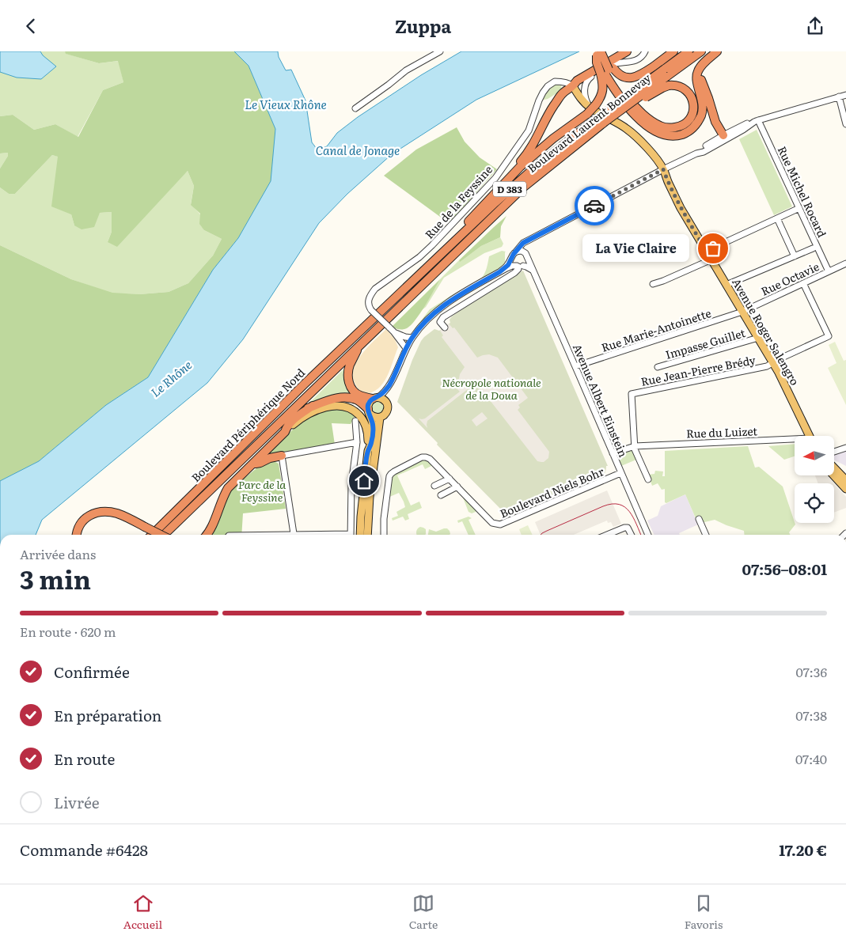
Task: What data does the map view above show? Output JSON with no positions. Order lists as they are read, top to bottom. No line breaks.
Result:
{"streets":{"highway":["Boulevard Laurent Bonnevay","D 383","Boulevard Périphérique Nord"],"main road":["Avenue Roger Salengro"],"street":["Rue Michel Rocard","Rue de la Feyssine","Rue Octavie","Rue Marie-Antoinette","Impasse Guillet","Rue Jean-Pierre Brédy","Avenue Albert Einstein","Rue du Luizet","Boulevard Niels Bohr"]},"crossings":[["Boulevard Laurent Bonnevay","Boulevard Périphérique Nord"],["Rue Michel Rocard","Rue Octavie"],["Rue de la Feyssine","Avenue Roger Salengro"],["Rue Octavie","Rue Marie-Antoinette"],["Rue Octavie","Avenue Roger Salengro"],["Rue Marie-Antoinette","Avenue Roger Salengro"],["Rue Marie-Antoinette","Avenue Albert Einstein"],["Avenue Roger Salengro","Impasse Guillet"],["Avenue Roger Salengro","Rue Jean-Pierre Brédy"],["Rue Jean-Pierre Brédy","Rue du Luizet"],["Avenue Albert Einstein","Rue du Luizet"],["Avenue Albert Einstein","Boulevard Niels Bohr"]],"water":["Le Vieux Rhône","Canal de Jonage","Le Rhône"],"parks":["Nécropole nationale de la Doua","Parc de la Feyssine"],"places":["La Vie Claire"],"north":"left","page":{"header":"Zuppa","bubble":"La Vie Claire","heading":["3 min","Arrivée dans","07:56–08:01"],"panel":["Commande #6428","17.20 €"],"bar":"En route · 620 m","list":[["Confirmée","07:36"],["En préparation","07:38"],["En route","07:40"],"Livrée"],"tabs":["Accueil","Carte","Favoris"]}}
